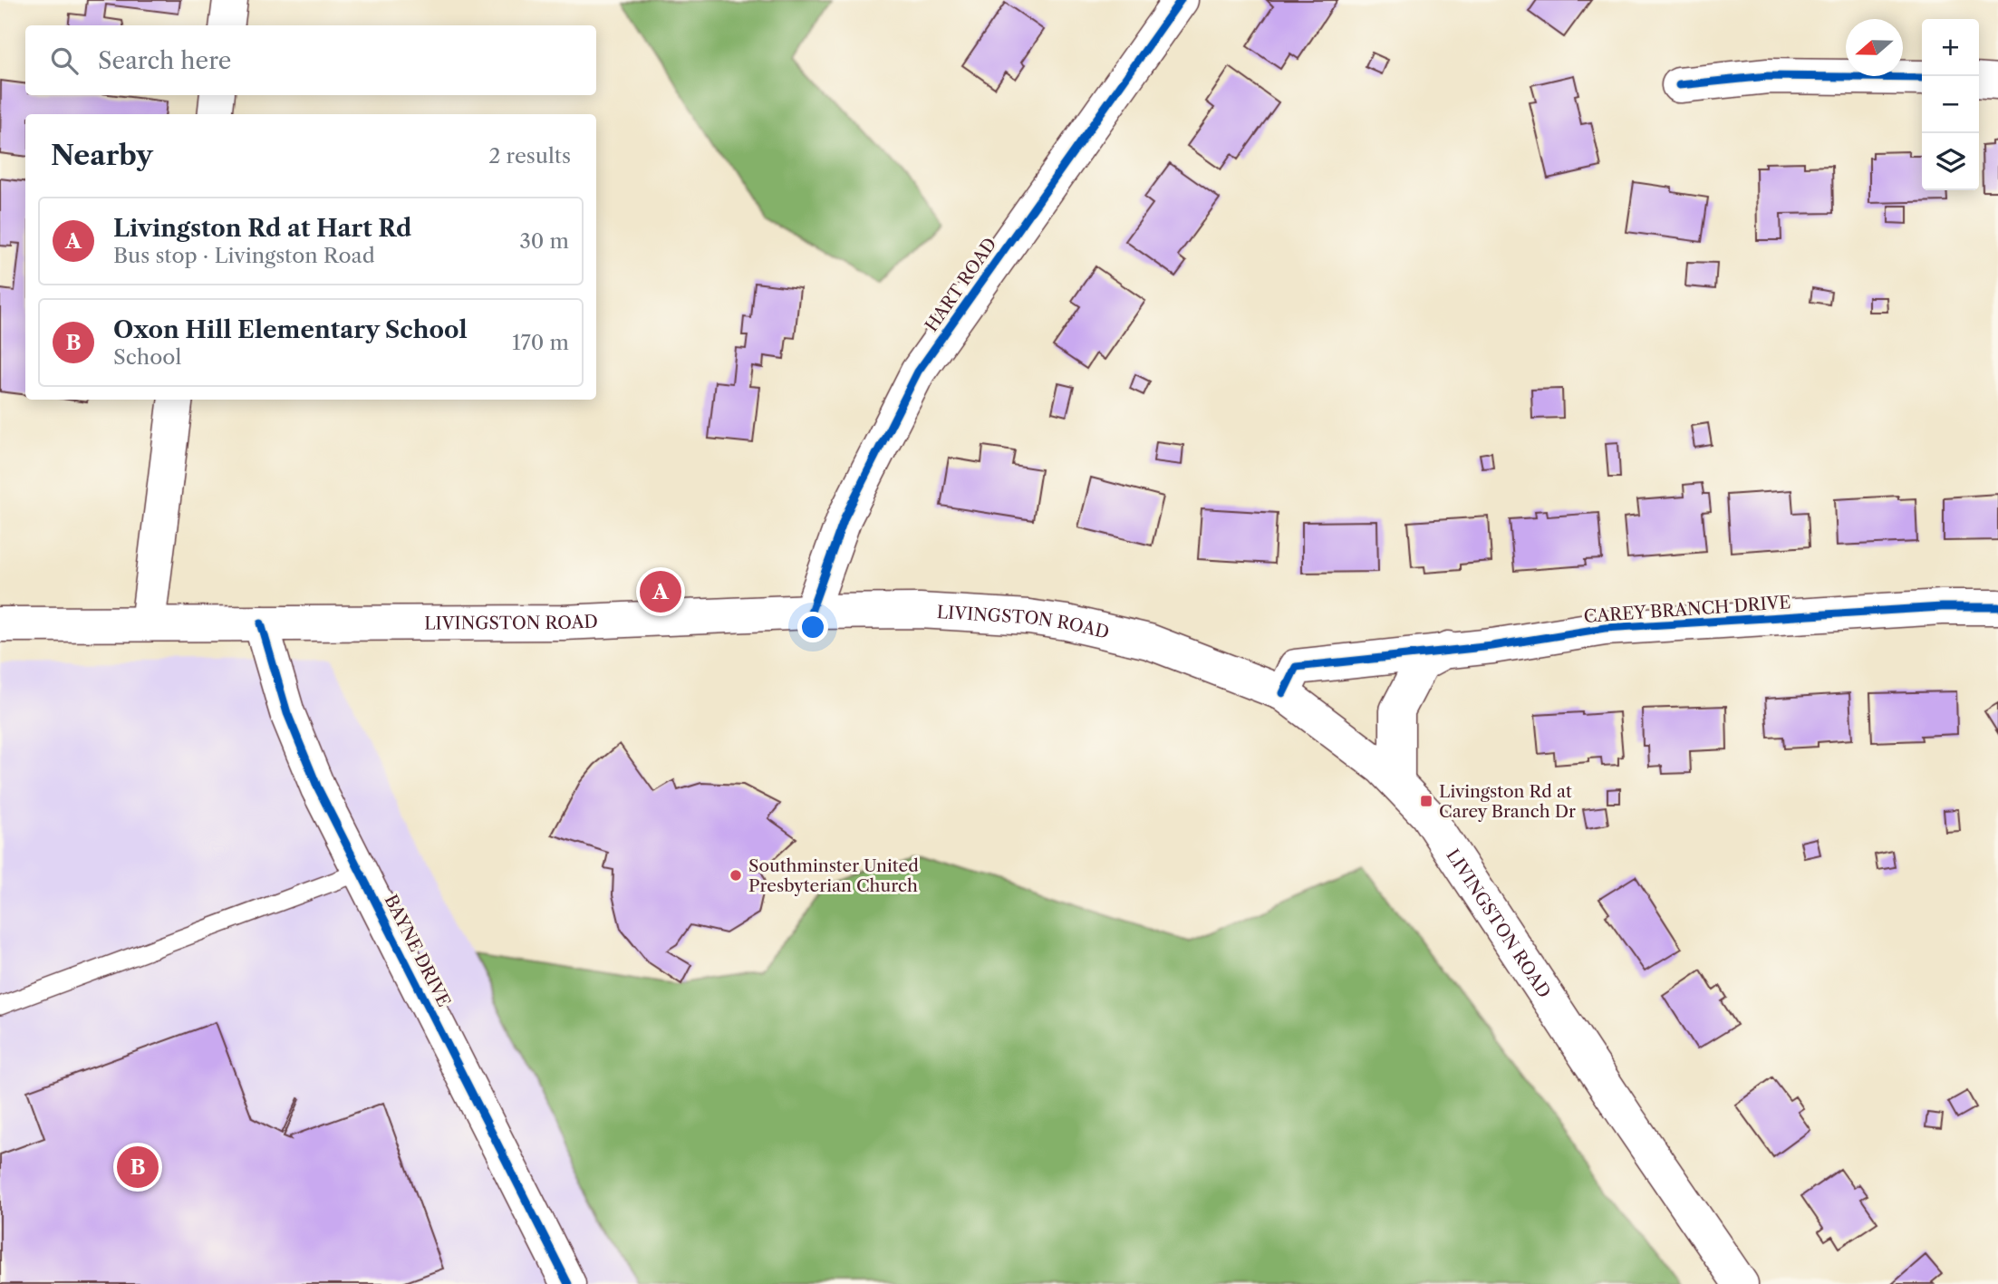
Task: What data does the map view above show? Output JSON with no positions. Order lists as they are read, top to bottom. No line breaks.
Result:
{"streets":{"street":["HART ROAD","CAREY BRANCH DRIVE","LIVINGSTON ROAD","BAYNE DRIVE"]},"crossings":[["HART ROAD","LIVINGSTON ROAD"],["CAREY BRANCH DRIVE","LIVINGSTON ROAD"],["LIVINGSTON ROAD","BAYNE DRIVE"]],"places":{"transit":["Livingston Rd at Carey Branch Dr"],"other":["Southminster United Presbyterian Church"]},"north":"left","page":{"map_buttons":["+","−"],"search":"Search here","heading":["Nearby","2 results"],"list":[{"mark":"A","name":"Livingston Rd at Hart Rd","note":"Bus stop · Livingston Road","value":"30 m"},{"mark":"B","name":"Oxon Hill Elementary School","note":"School","value":"170 m"}],"pins":["A","B"]}}
